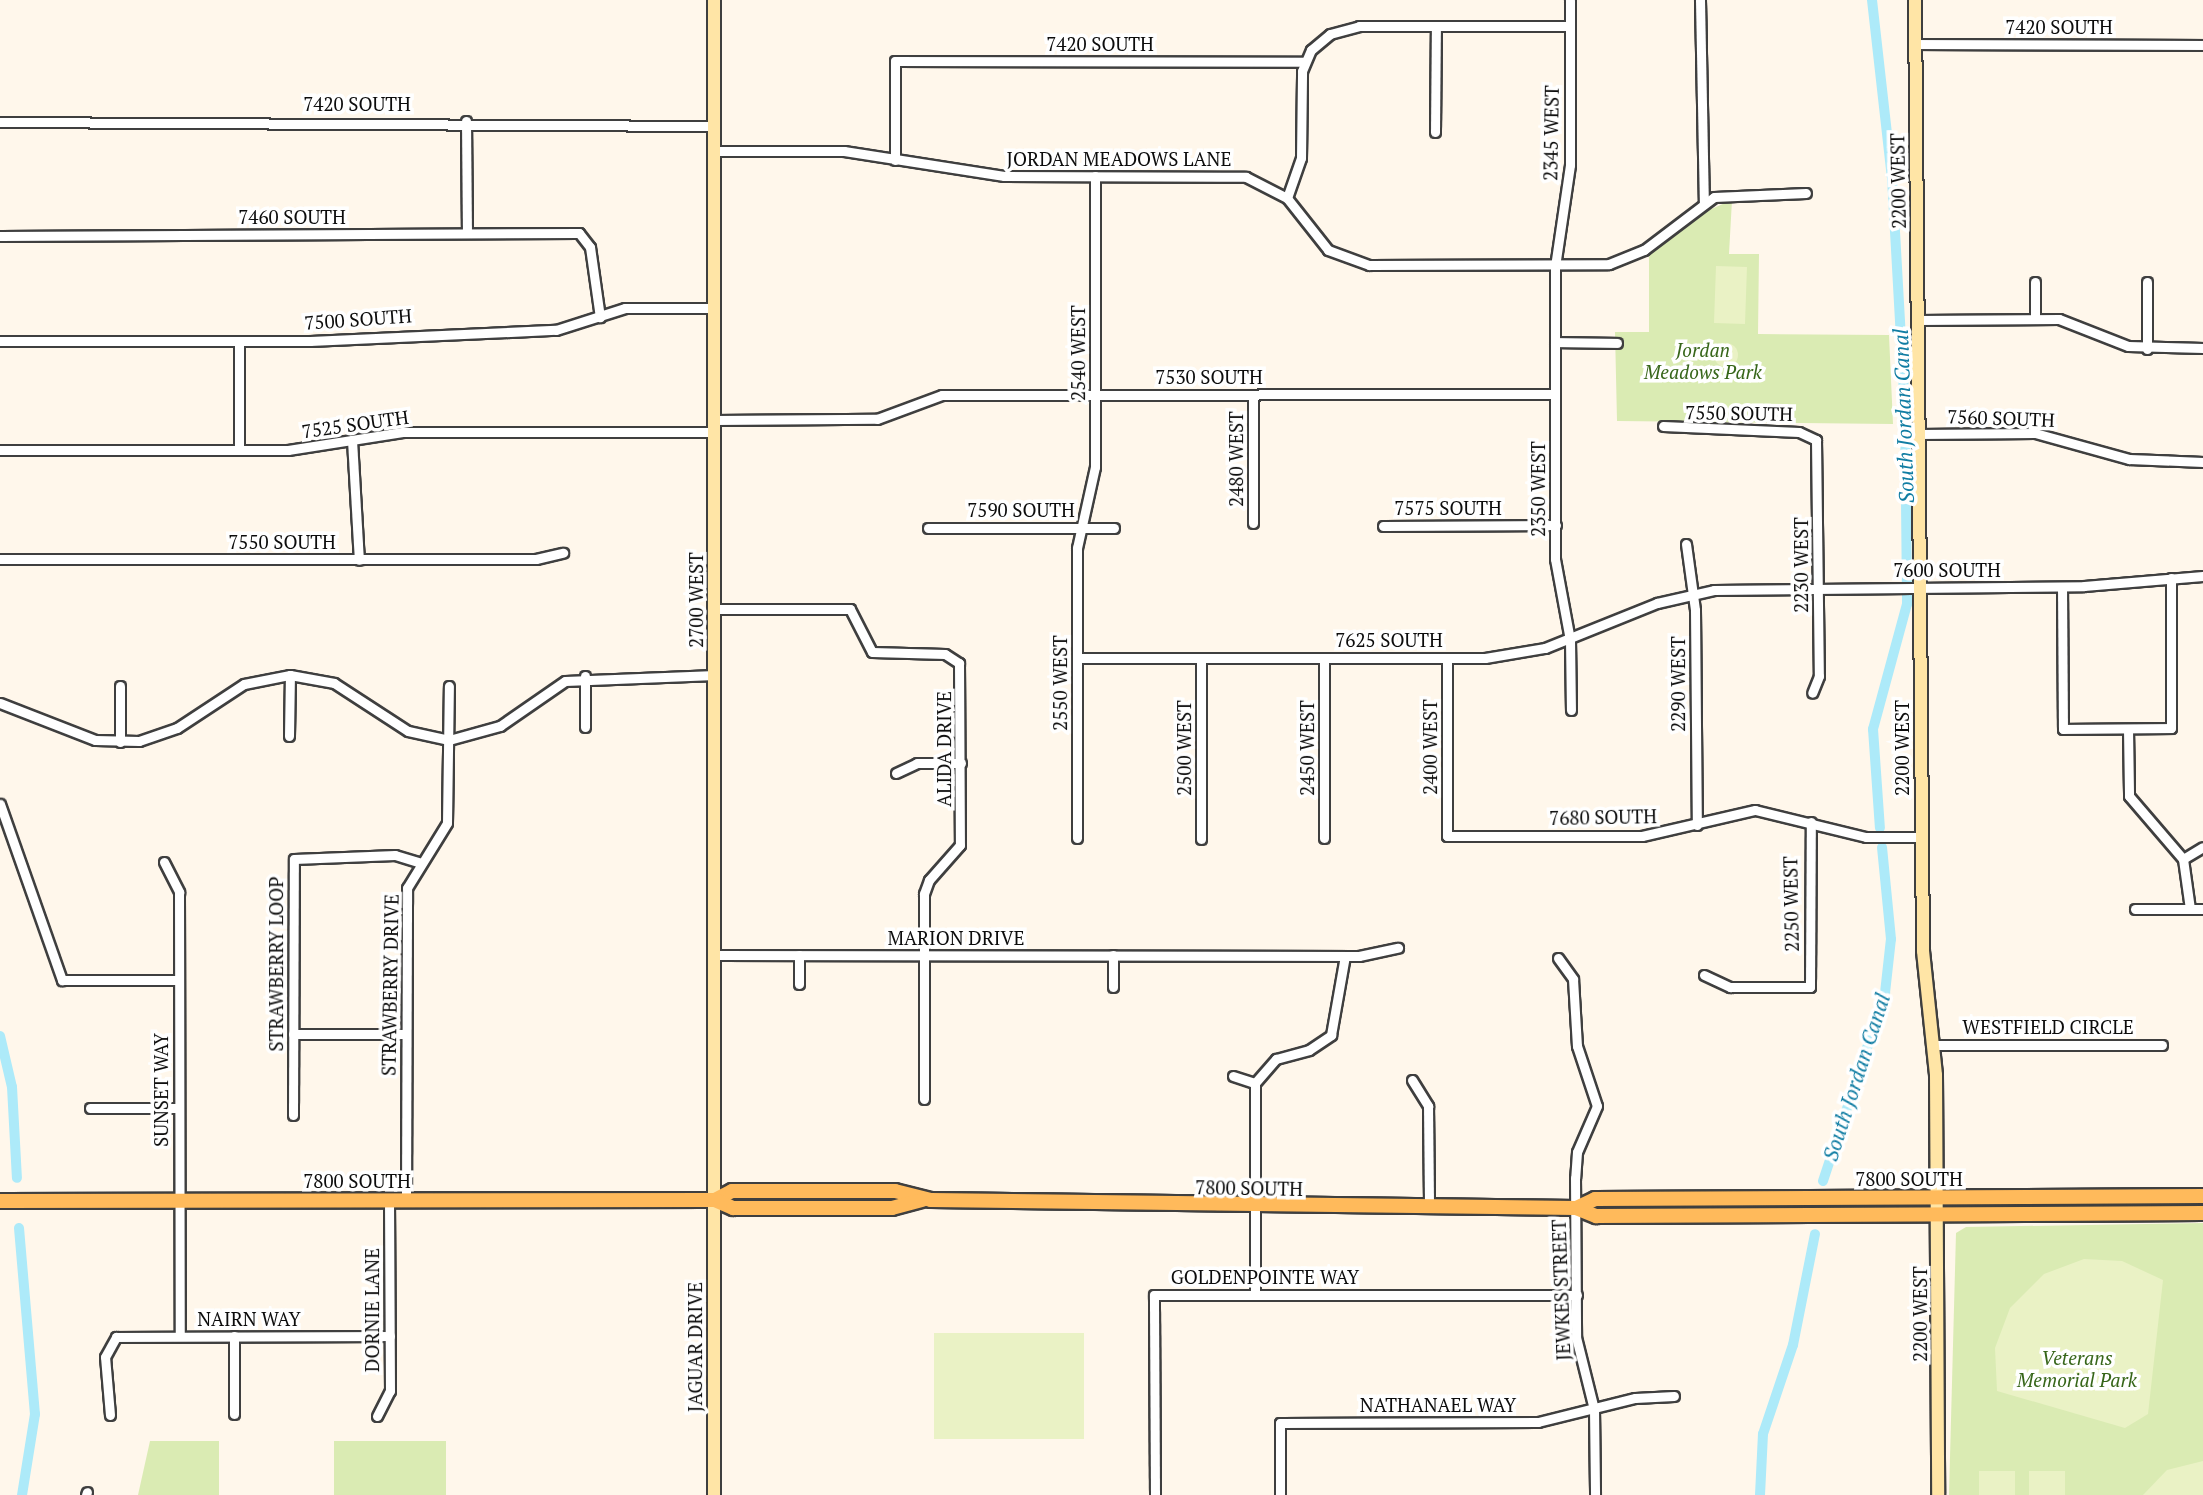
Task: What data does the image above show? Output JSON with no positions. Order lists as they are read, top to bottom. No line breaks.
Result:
{"streets":{"main road":["7800 SOUTH"],"street":["7420 SOUTH","2345 WEST","JORDAN MEADOWS LANE","2200 WEST","7460 SOUTH","7500 SOUTH","2540 WEST","7530 SOUTH","7550 SOUTH","7560 SOUTH","7525 SOUTH","2480 WEST","2350 WEST","7575 SOUTH","7590 SOUTH","2230 WEST","7600 SOUTH","2700 WEST","7625 SOUTH","2550 WEST","2290 WEST","2400 WEST","2500 WEST","2450 WEST","ALIDA DRIVE","7680 SOUTH","2250 WEST","MARION DRIVE","STRAWBERRY LOOP","STRAWBERRY DRIVE","WESTFIELD CIRCLE","SUNSET WAY","GOLDENPOINTE WAY","JEWKES STREET","DORNIE LANE","NAIRN WAY","JAGUAR DRIVE","NATHANAEL WAY"]},"crossings":[["7420 SOUTH","JORDAN MEADOWS LANE"],["7420 SOUTH","2200 WEST"],["7420 SOUTH","2700 WEST"],["2345 WEST","JORDAN MEADOWS LANE"],["2345 WEST","2350 WEST"],["JORDAN MEADOWS LANE","2540 WEST"],["JORDAN MEADOWS LANE","2350 WEST"],["JORDAN MEADOWS LANE","2700 WEST"],["2200 WEST","7560 SOUTH"],["2200 WEST","7600 SOUTH"],["2200 WEST","7680 SOUTH"],["2200 WEST","WESTFIELD CIRCLE"],["2200 WEST","7800 SOUTH"],["7460 SOUTH","7500 SOUTH"],["7500 SOUTH","2700 WEST"],["2540 WEST","7530 SOUTH"],["2540 WEST","7590 SOUTH"],["2540 WEST","2550 WEST"],["7530 SOUTH","7525 SOUTH"],["7530 SOUTH","2480 WEST"],["7530 SOUTH","2350 WEST"],["7550 SOUTH","2230 WEST"],["7525 SOUTH","2700 WEST"],["2350 WEST","7575 SOUTH"],["2350 WEST","7625 SOUTH"],["7590 SOUTH","2550 WEST"],["2230 WEST","7600 SOUTH"],["7600 SOUTH","7625 SOUTH"],["7600 SOUTH","2290 WEST"],["2700 WEST","ALIDA DRIVE"],["2700 WEST","MARION DRIVE"],["2700 WEST","7800 SOUTH"],["2700 WEST","JAGUAR DRIVE"],["7625 SOUTH","2550 WEST"],["7625 SOUTH","2290 WEST"],["7625 SOUTH","2400 WEST"],["7625 SOUTH","2500 WEST"],["7625 SOUTH","2450 WEST"],["2290 WEST","7680 SOUTH"],["2400 WEST","7680 SOUTH"],["ALIDA DRIVE","MARION DRIVE"],["7680 SOUTH","2250 WEST"],["STRAWBERRY LOOP","STRAWBERRY DRIVE"],["STRAWBERRY DRIVE","7800 SOUTH"],["SUNSET WAY","7800 SOUTH"],["SUNSET WAY","NAIRN WAY"],["7800 SOUTH","JEWKES STREET"],["7800 SOUTH","DORNIE LANE"],["7800 SOUTH","JAGUAR DRIVE"],["GOLDENPOINTE WAY","JEWKES STREET"],["JEWKES STREET","NATHANAEL WAY"],["DORNIE LANE","NAIRN WAY"]],"water":["South Jordan Canal"],"parks":["Jordan Meadows Park","Veterans Memorial Park"]}
